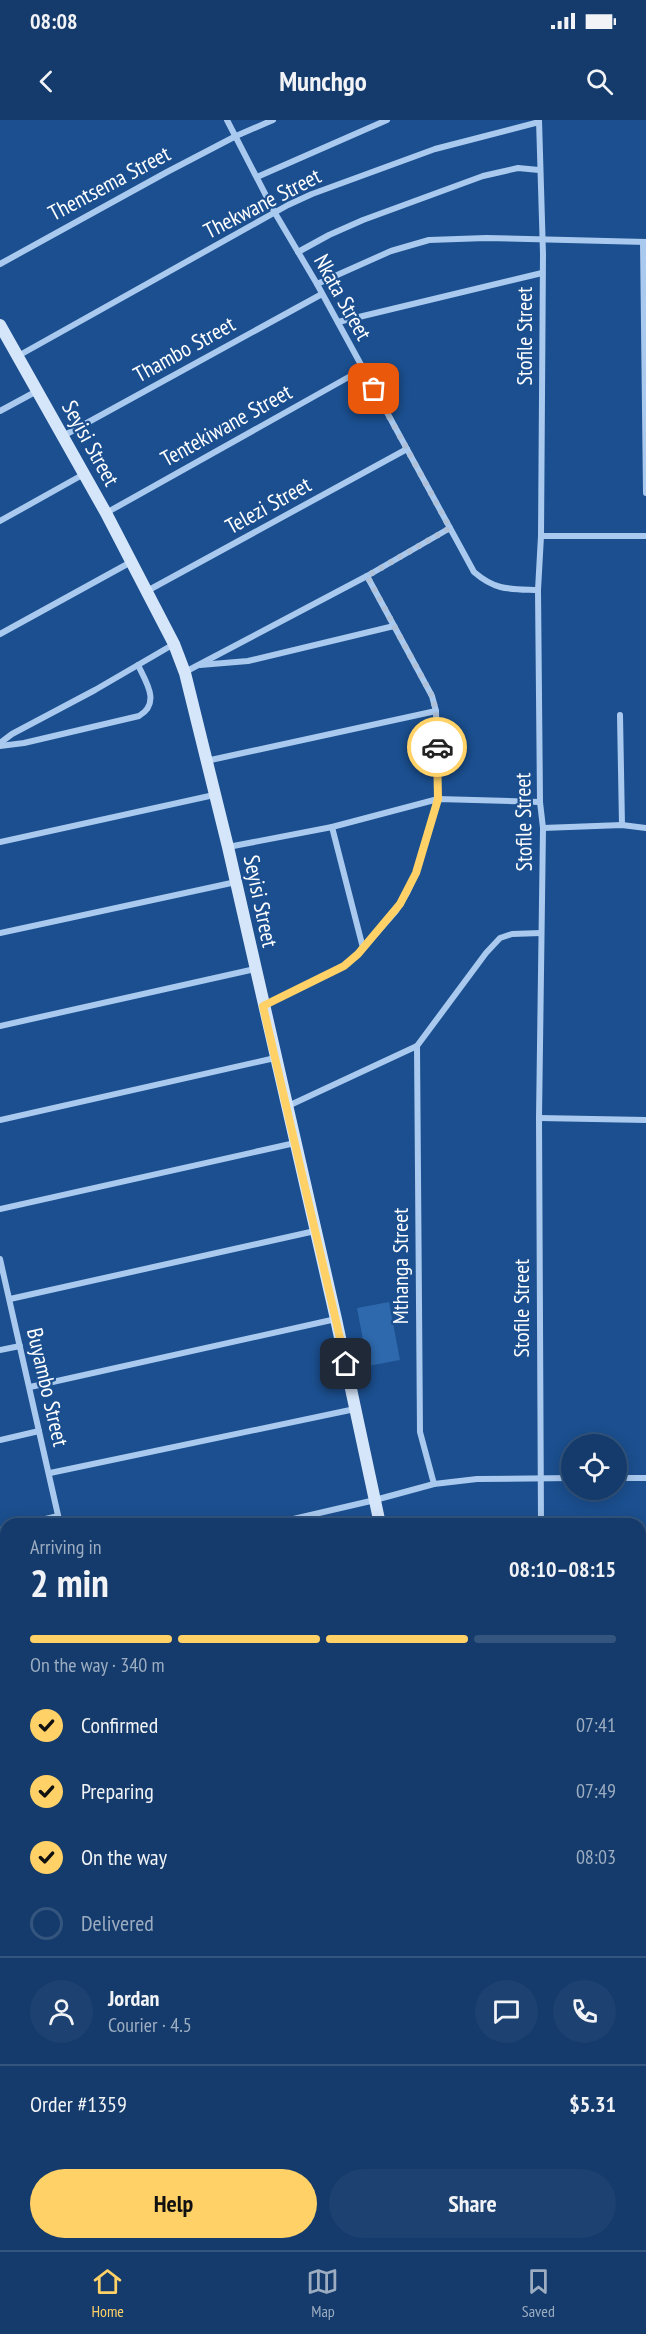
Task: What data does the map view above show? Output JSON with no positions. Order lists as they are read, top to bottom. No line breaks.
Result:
{"streets":{"street":["Thentsema Street","Thekwane Street","Nkata Street","Stofile Street","Thambo Street","Tentekiwane Street","Seyisi Street","Telezi Street","Mthanga Street","Buyambo Street"]},"crossings":[["Thentsema Street","Nkata Street"],["Thekwane Street","Nkata Street"],["Thekwane Street","Stofile Street"],["Thekwane Street","Seyisi Street"],["Nkata Street","Stofile Street"],["Nkata Street","Thambo Street"],["Nkata Street","Tentekiwane Street"],["Nkata Street","Telezi Street"],["Thambo Street","Seyisi Street"],["Tentekiwane Street","Seyisi Street"],["Seyisi Street","Telezi Street"]],"page":{"status":"08:08","header":"Munchgo","heading":["2 min","Arriving in","08:10–08:15"],"panel":["Jordan","Courier · 4.5","Order #1359","$5.31"],"bar":"On the way · 340 m","list":[["Confirmed","07:41"],["Preparing","07:49"],["On the way","08:03"],"Delivered"],"buttons":["Help","Share"],"tabs":["Home","Map","Saved"]}}
